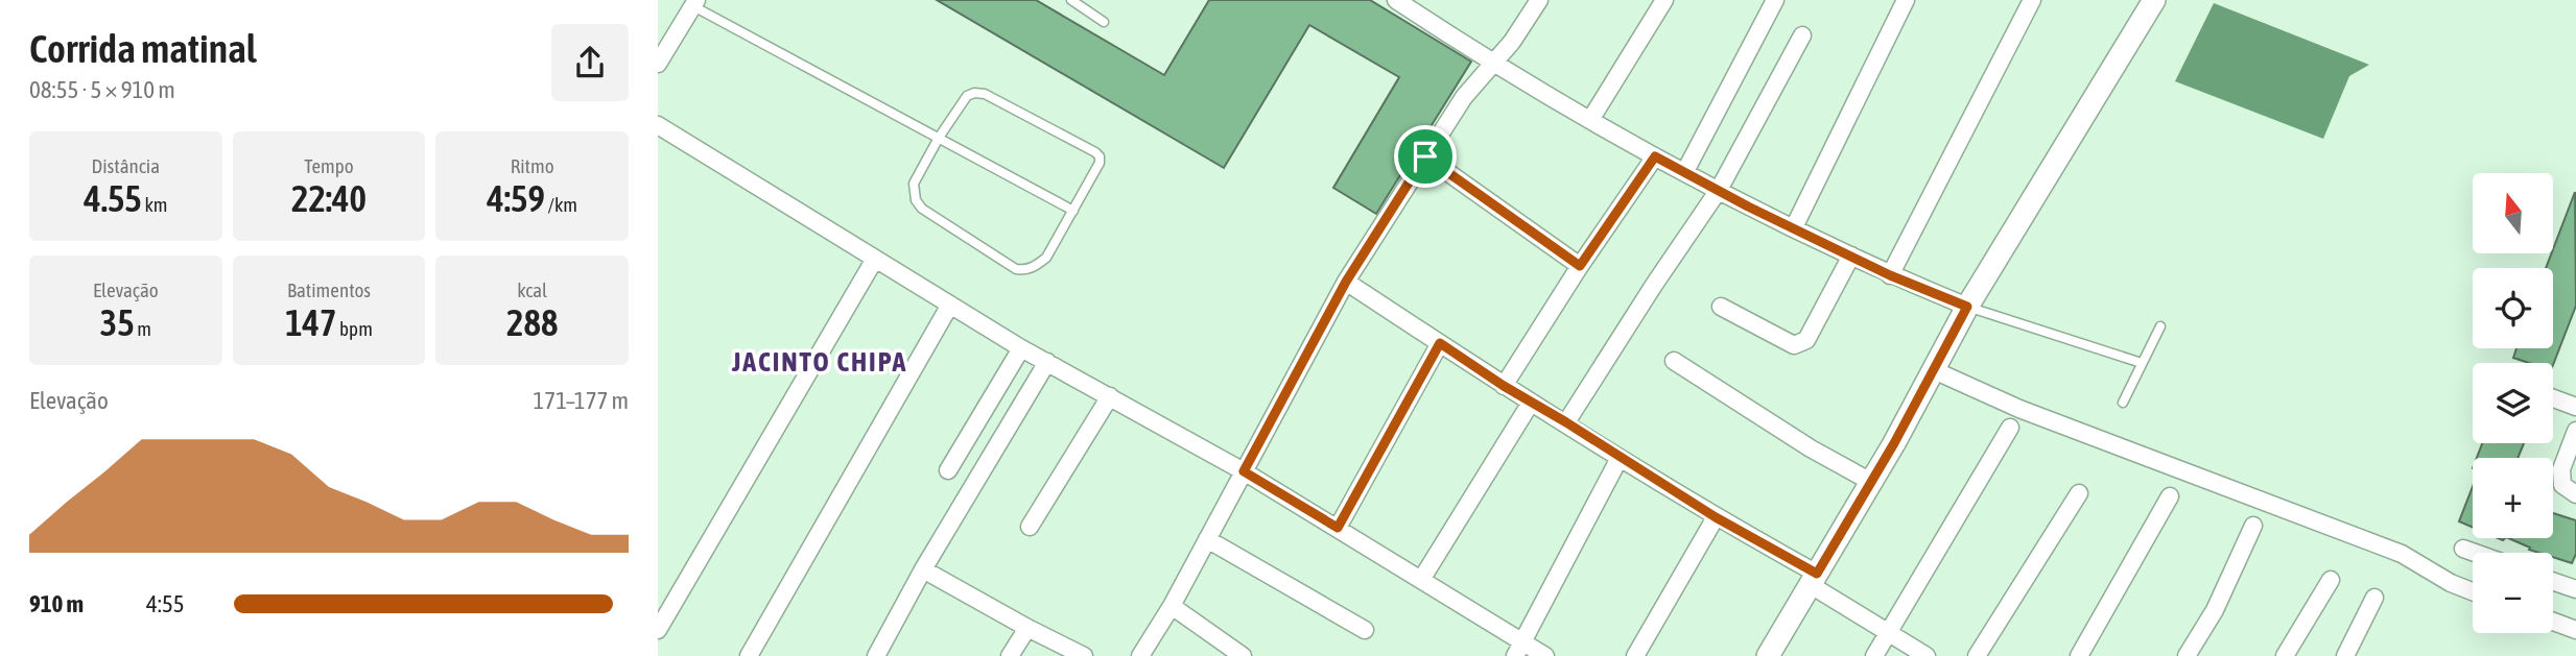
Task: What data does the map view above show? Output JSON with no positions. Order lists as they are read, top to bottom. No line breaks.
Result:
{"districts":["JACINTO CHIPA"],"north":"top","page":{"heading":["Corrida matinal","08:55 · 5 × 910 m"],"stats":[["Distância","4.55 km"],["Tempo","22:40"],["Ritmo","4:59 /km"],["Elevação","35 m"],["Batimentos","147 bpm"],["kcal","288"]],"map_buttons":["+","−"],"chart":["Elevação","171–177 m"],"list":[{"name":"910 m","note":"4:55"}]}}
